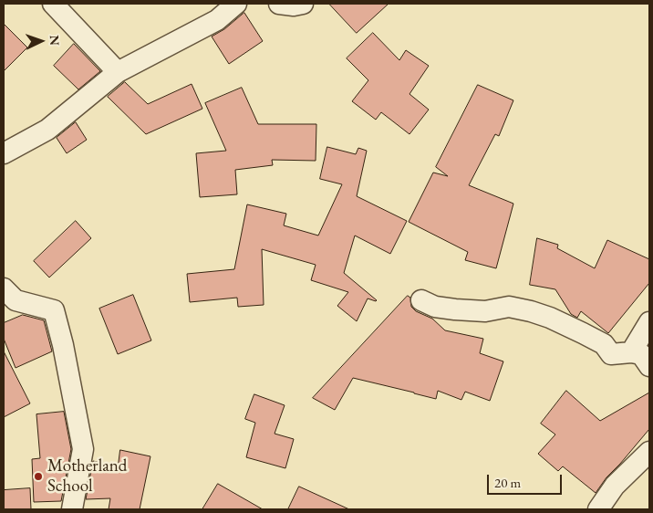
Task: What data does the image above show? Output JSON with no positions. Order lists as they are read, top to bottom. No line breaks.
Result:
{"places":["Motherland School"],"scale_bar":"20 m","north":"right"}
